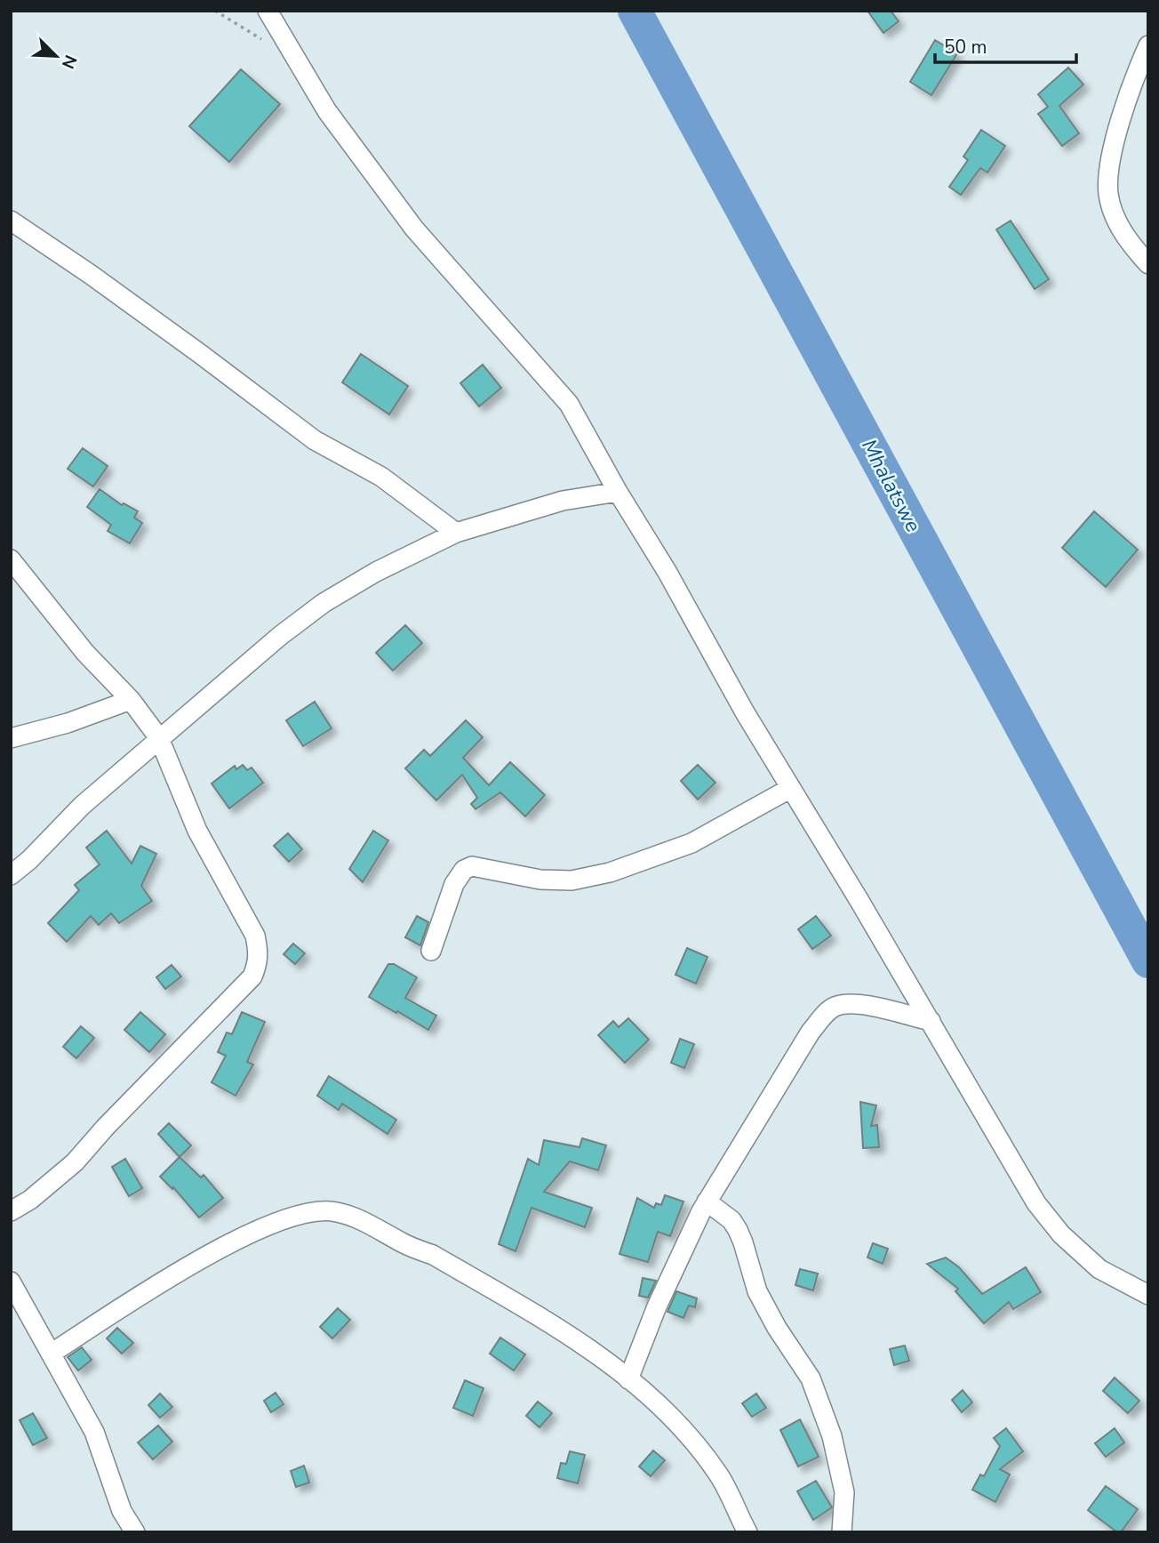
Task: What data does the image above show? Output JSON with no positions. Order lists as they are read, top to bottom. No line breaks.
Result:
{"water":["Mhalatswe"],"scale_bar":"50 m","north":"bottom right"}
